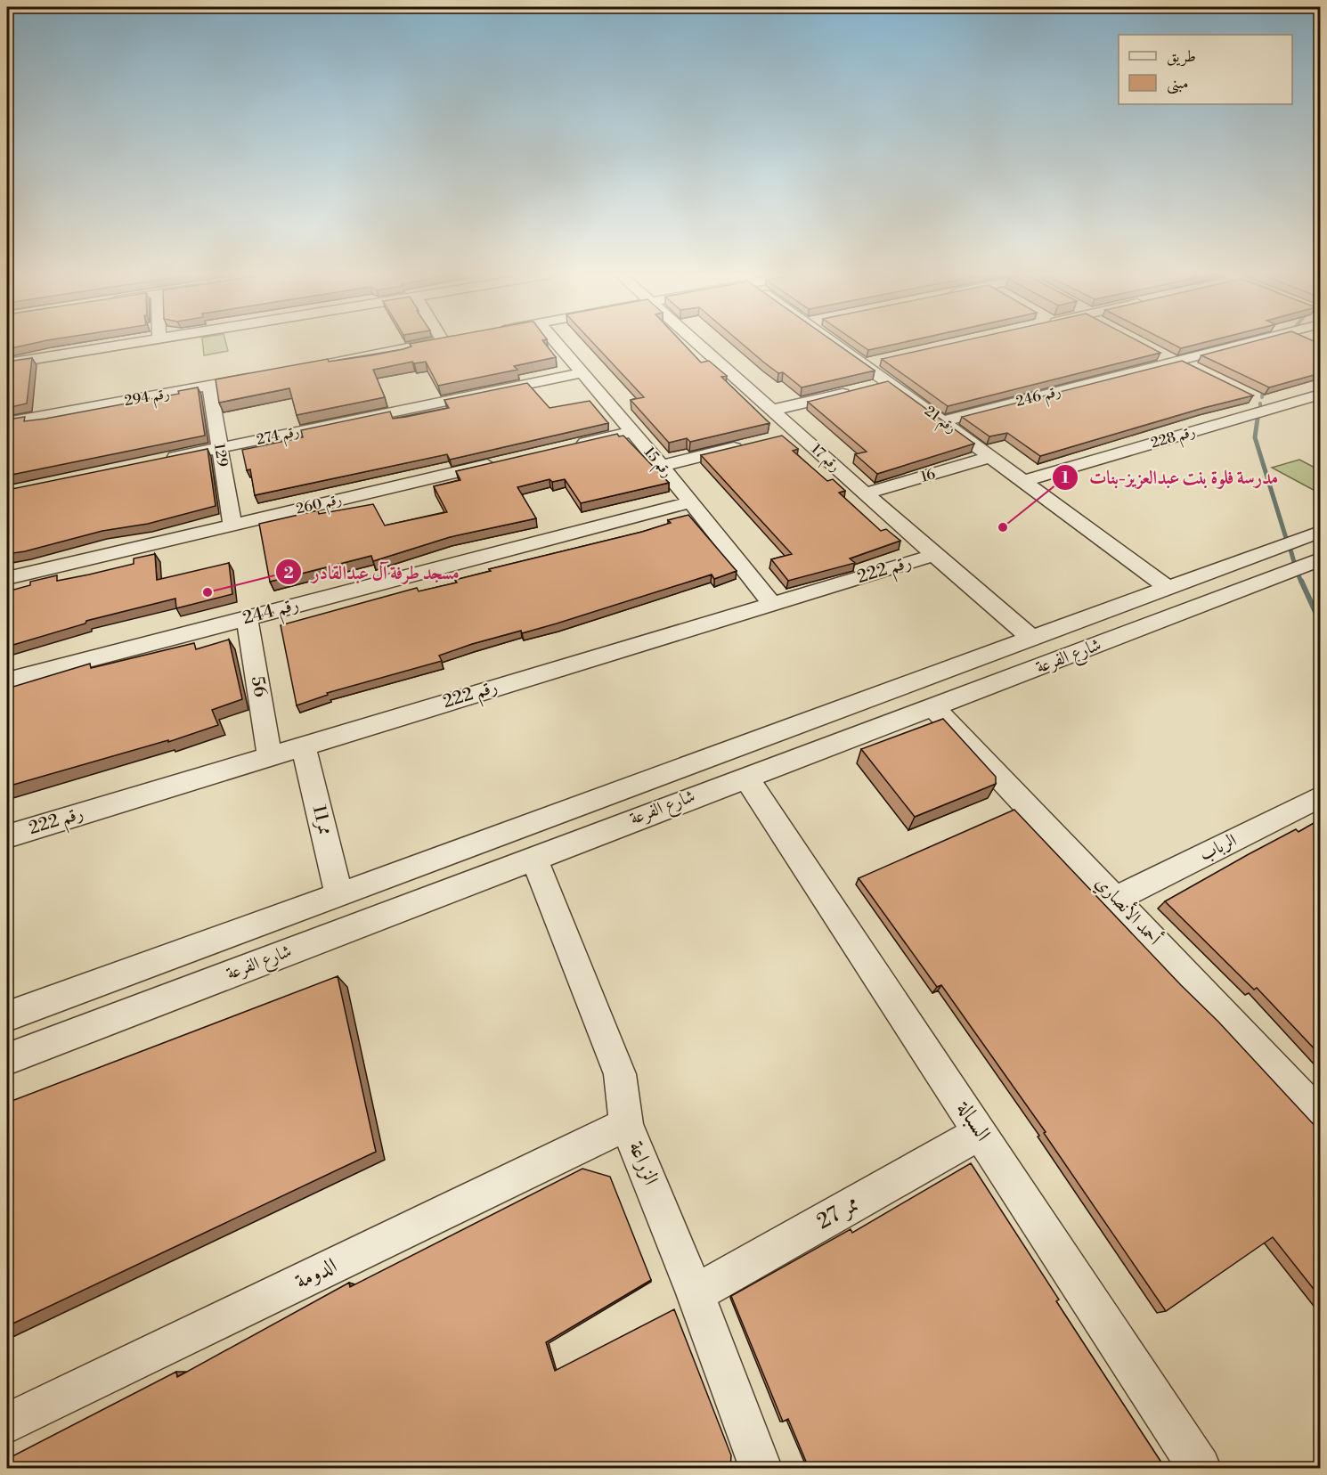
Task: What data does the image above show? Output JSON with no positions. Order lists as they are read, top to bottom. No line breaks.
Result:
{"streets":{"street":["رقم 246","رقم 294","رقم 21","رقم 274","رقم 228","129","رقم 17","رقم 15","16","رقم 260","رقم 222","رقم 244","شارع الفرعة","56","ممر11","الرباب","أحمد الأنصاري","السبالة","الزراعة","ممر 27","الدومة"]},"crossings":[["رقم 246","رقم 21"],["رقم 294","129"],["رقم 21","رقم 228"],["رقم 21","16"],["رقم 21","شارع الفرعة"],["رقم 274","129"],["رقم 274","رقم 15"],["129","رقم 260"],["رقم 17","16"],["رقم 17","رقم 222"],["رقم 17","شارع الفرعة"],["رقم 15","رقم 222"],["رقم 15","رقم 244"],["رقم 222","56"],["رقم 222","ممر11"],["رقم 244","56"],["شارع الفرعة","ممر11"],["شارع الفرعة","أحمد الأنصاري"],["شارع الفرعة","السبالة"],["شارع الفرعة","الزراعة"],["الرباب","أحمد الأنصاري"],["السبالة","ممر 27"],["الزراعة","ممر 27"],["الزراعة","الدومة"]],"places":["مدرسة فلوة بنت عبدالعزيز-بنات","مسجد طرفة آل عبدالقادر"],"legend":["طريق","مبنى"]}
